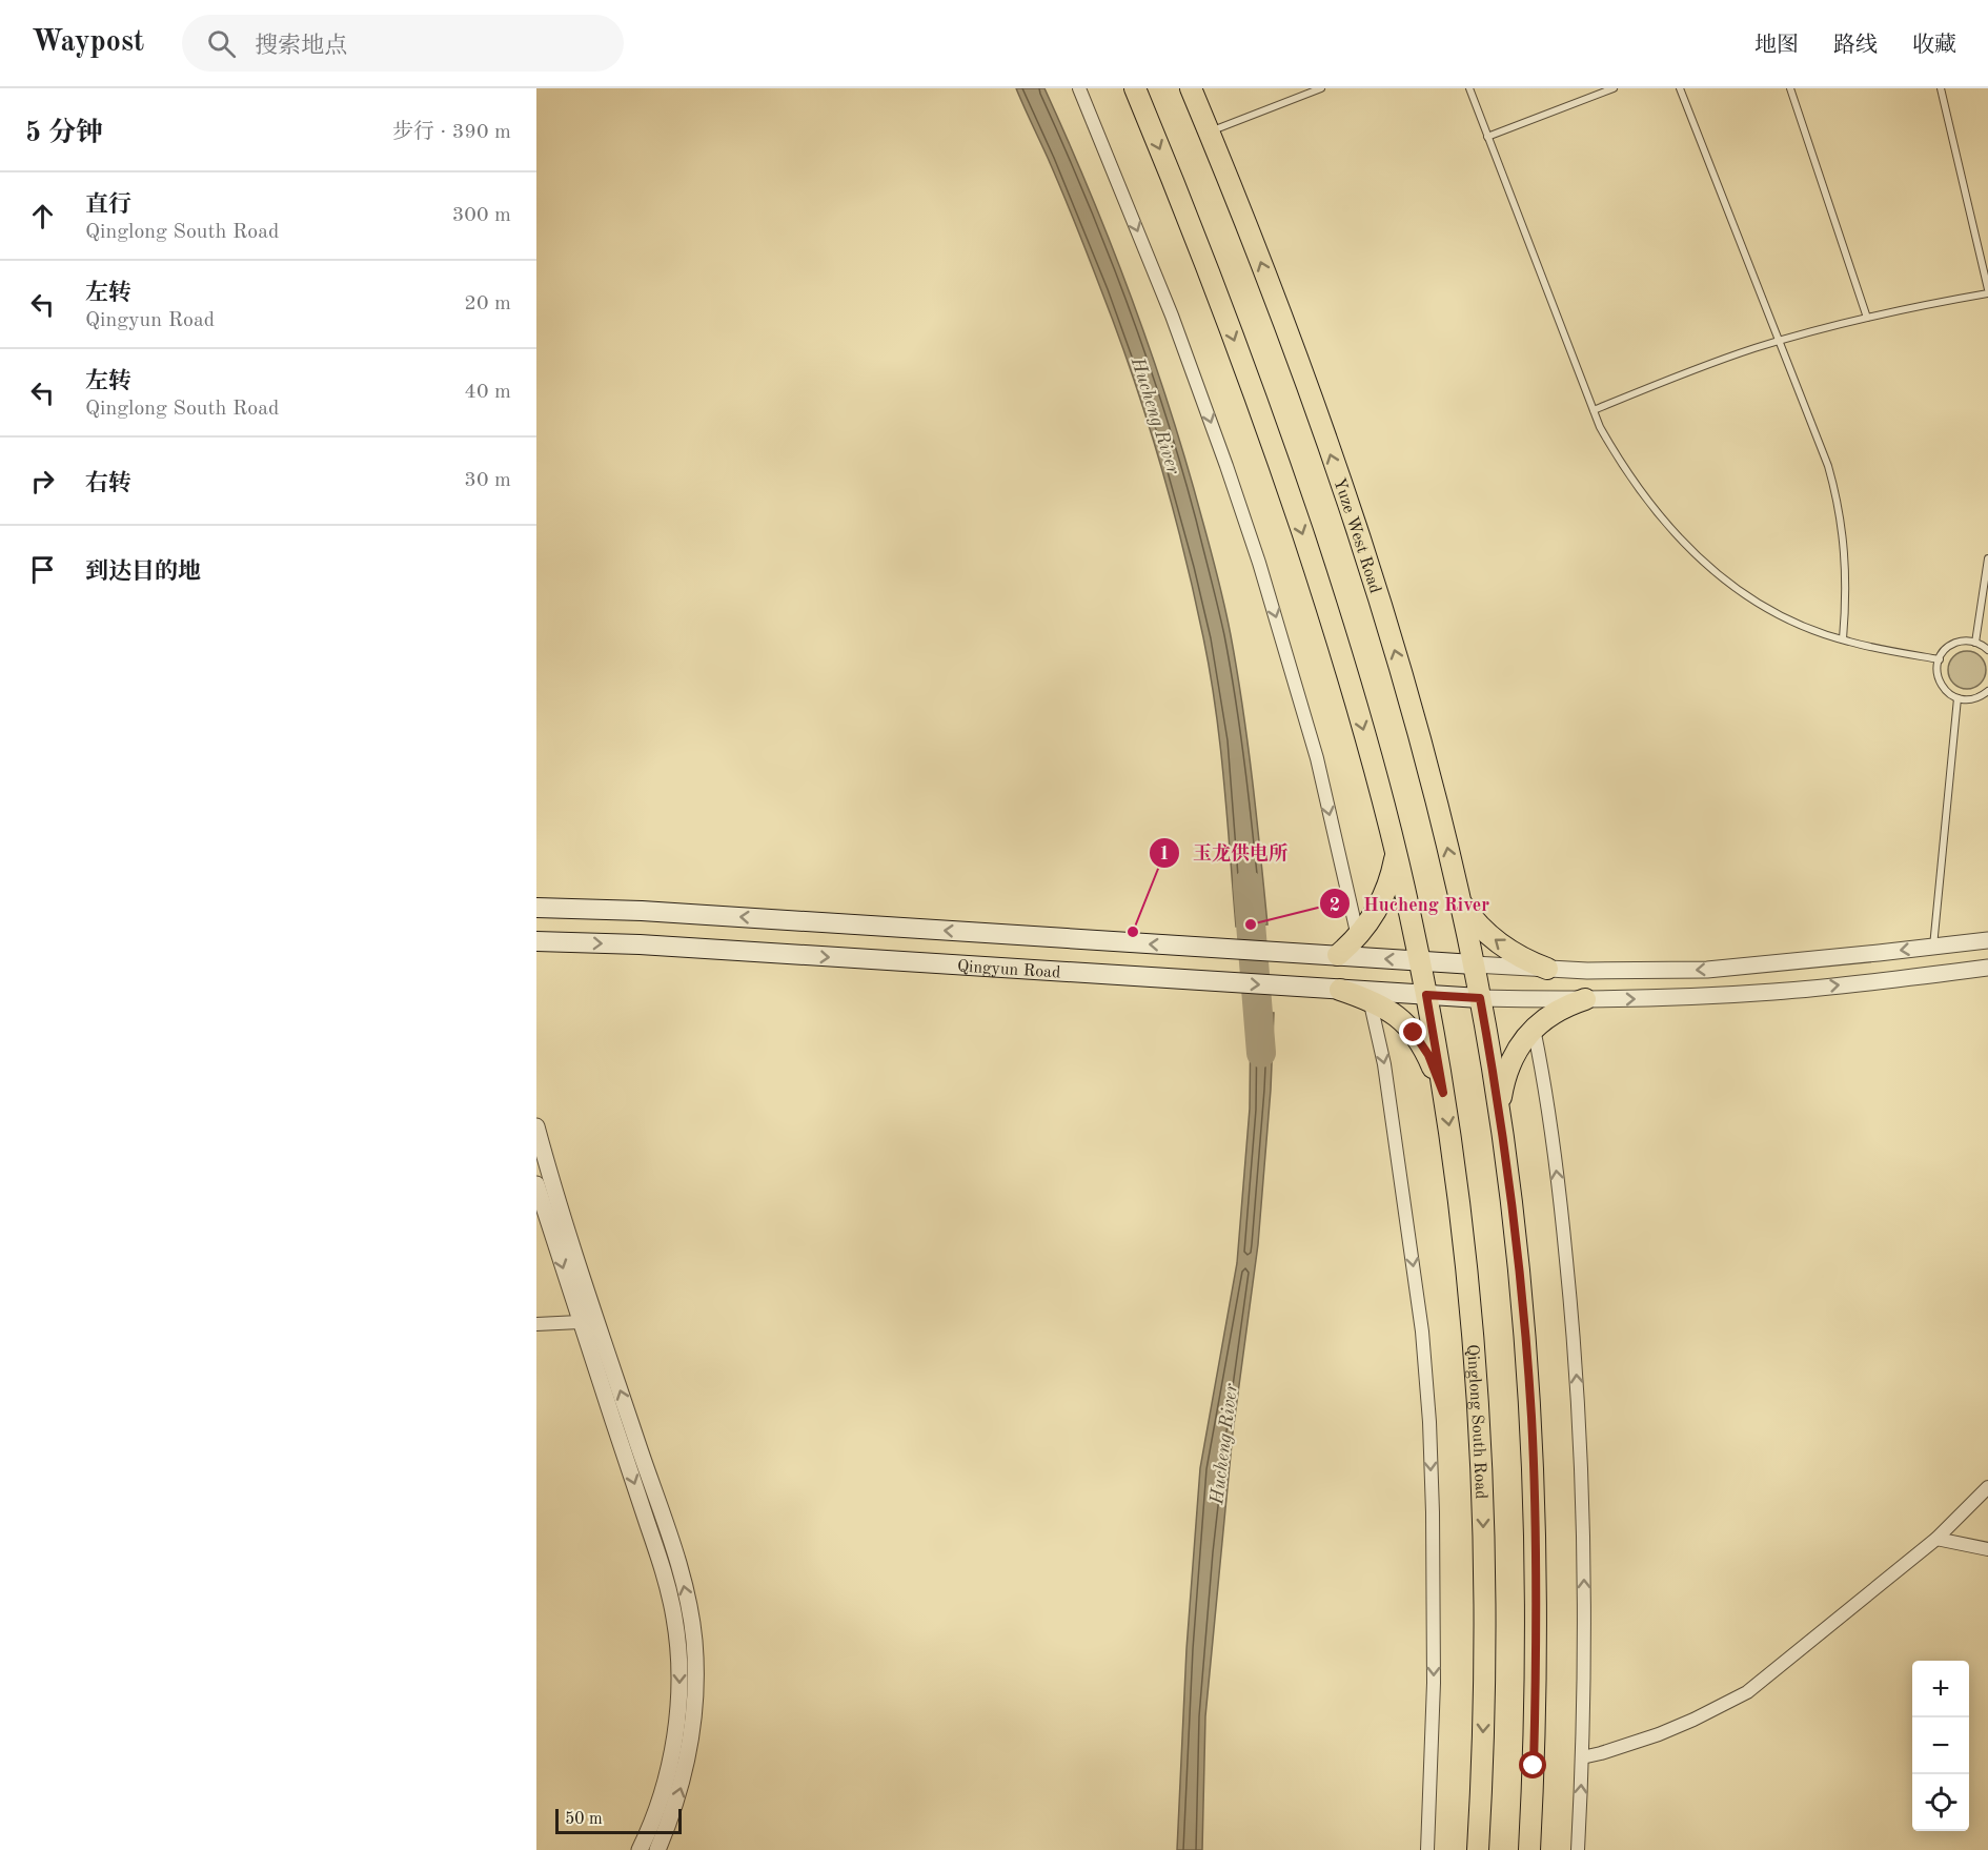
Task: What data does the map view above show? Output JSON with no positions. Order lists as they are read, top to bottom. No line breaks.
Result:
{"streets":{"main road":["Yuze West Road","Qingyun Road","Qinglong South Road"]},"crossings":[["Yuze West Road","Qingyun Road"],["Qingyun Road","Qinglong South Road"]],"water":["Hucheng River"],"places":["Hucheng River","玉龙供电所"],"scale_bar":"50 m","page":{"header":"Waypost","search":"搜索地点","nav":["地图","路线","收藏"],"heading":["5 分钟","步行 · 390 m"],"list":[["直行","Qinglong South Road","300 m"],["左转","Qingyun Road","20 m"],["左转","Qinglong South Road","40 m"],["右转","30 m"],"到达目的地"],"map_buttons":["+","−"],"scale":"50 m"}}
